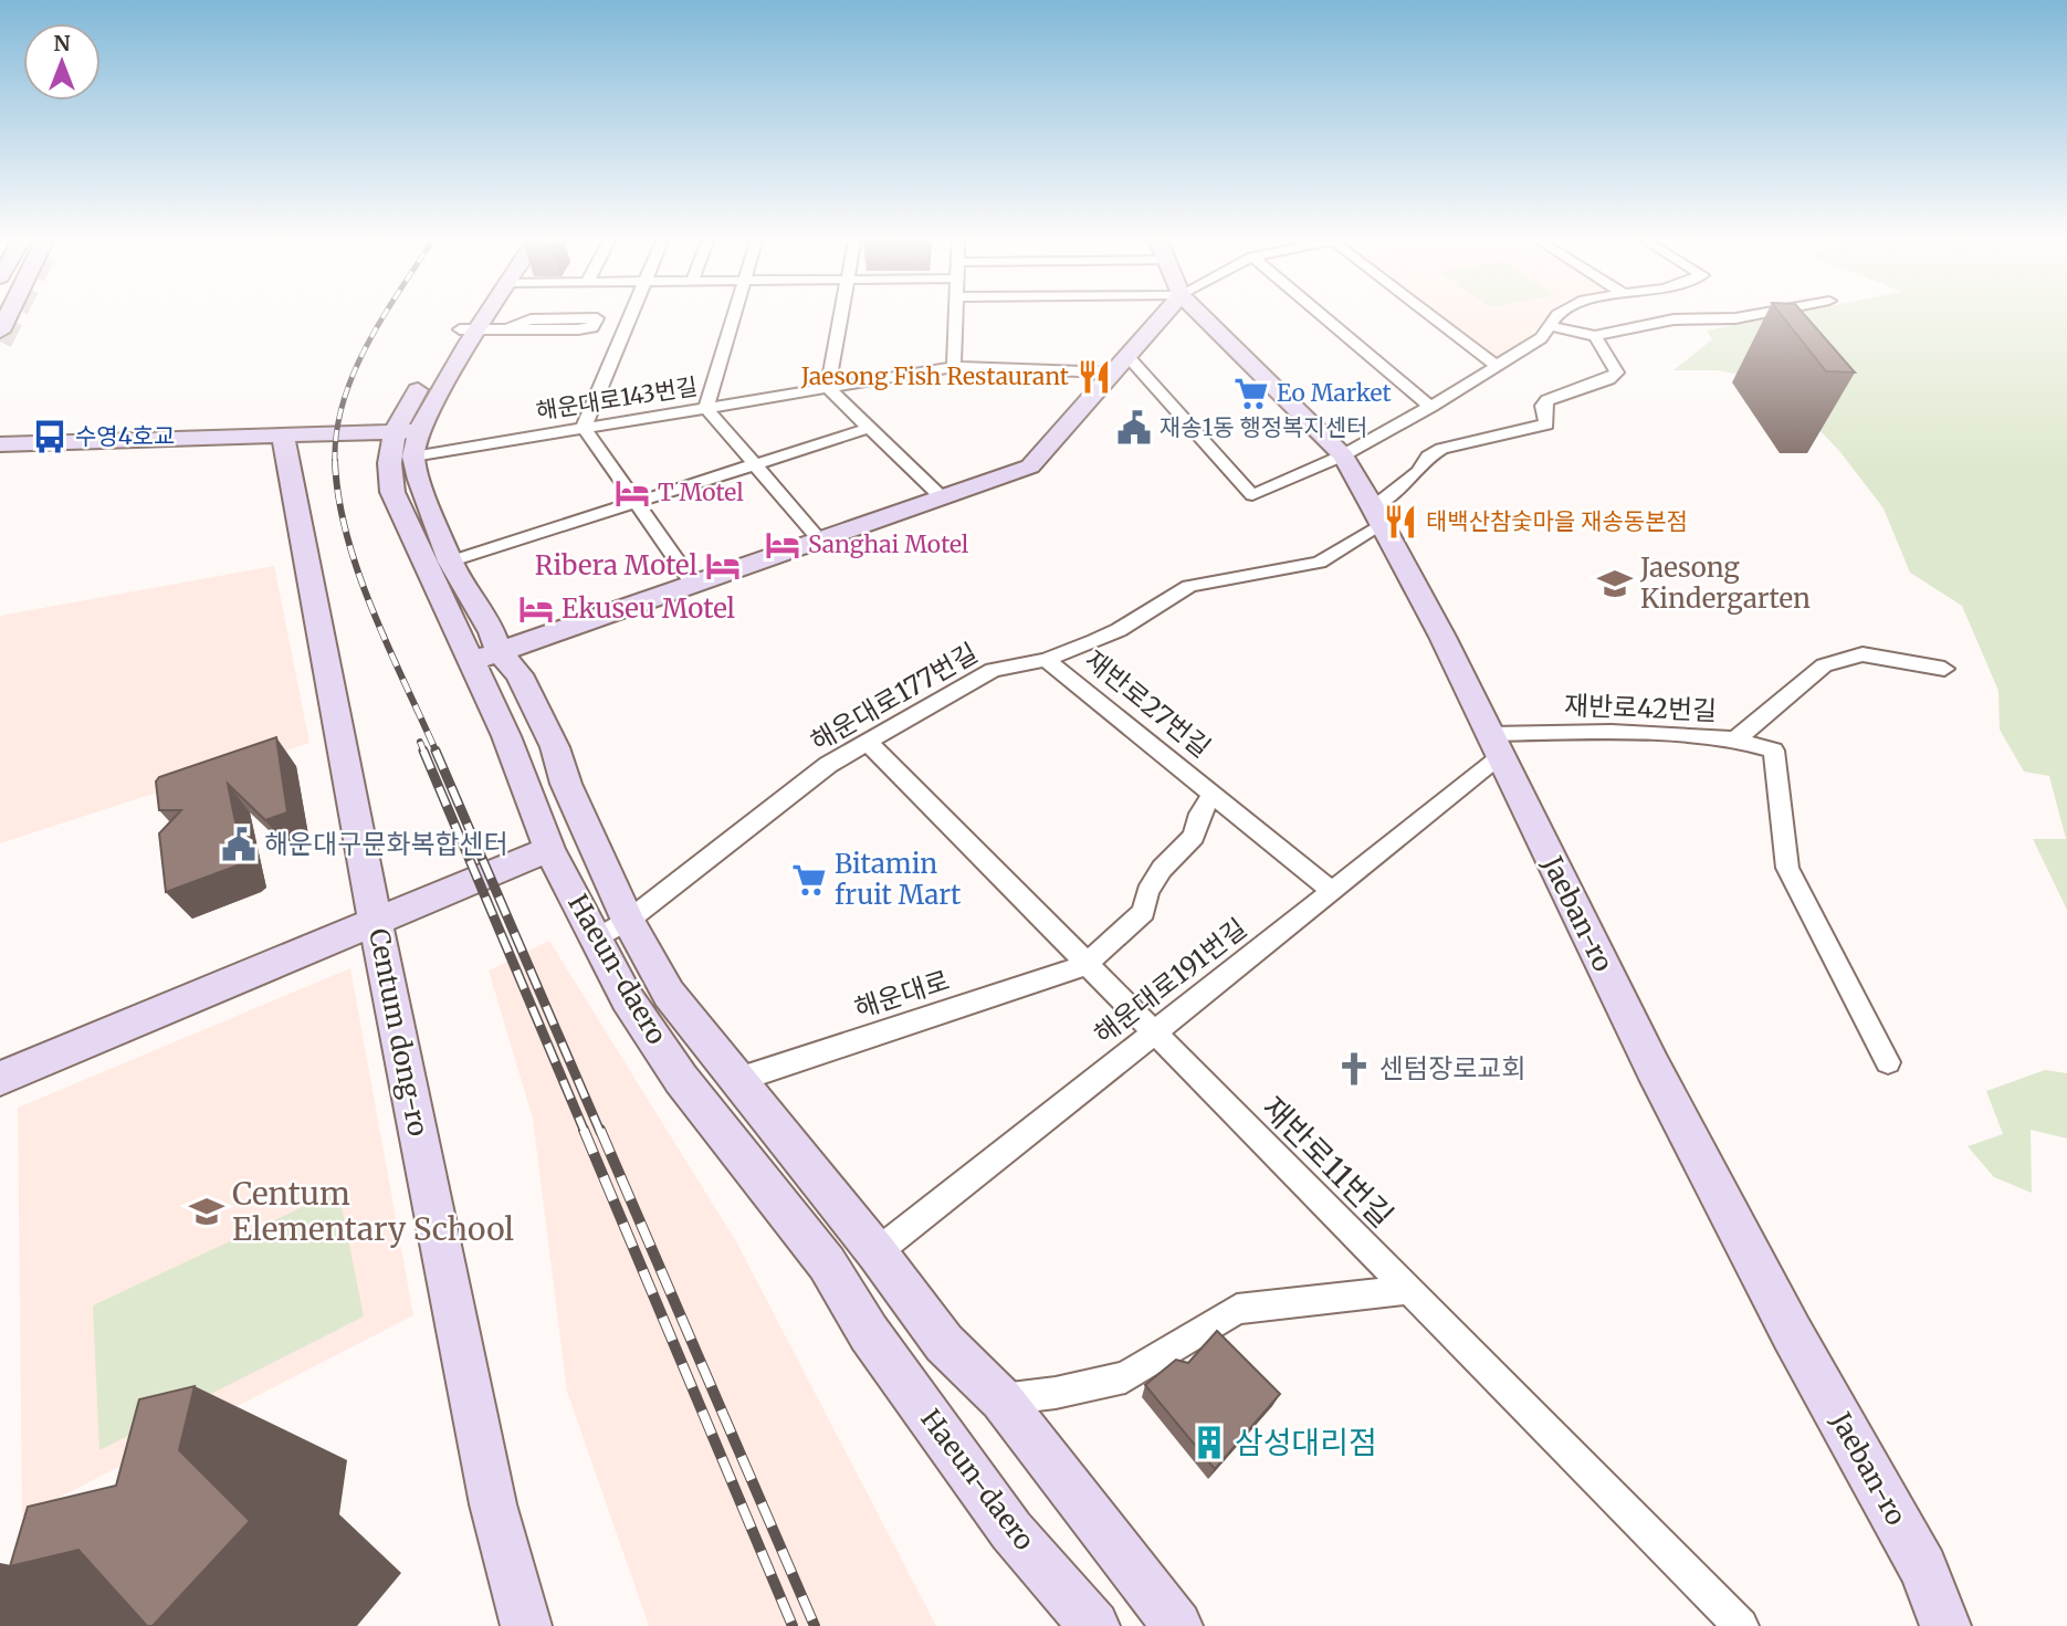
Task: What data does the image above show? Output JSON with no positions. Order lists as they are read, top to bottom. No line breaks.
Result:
{"streets":{"main road":["Jaeban-ro","Haeun-daero","Centum dong-ro"],"street":["해운대로143번길","해운대로177번길","재반로27번길","재반로42번길","해운대로191번길","해운대로","재반로11번길"]},"crossings":[["해운대로143번길","Haeun-daero"],["해운대로177번길","재반로27번길"],["해운대로177번길","Jaeban-ro"],["해운대로177번길","Haeun-daero"],["해운대로177번길","재반로11번길"],["재반로27번길","해운대로191번길"],["재반로27번길","해운대로"],["재반로27번길","재반로11번길"],["재반로42번길","Jaeban-ro"],["재반로42번길","해운대로191번길"],["Jaeban-ro","해운대로191번길"],["Haeun-daero","해운대로191번길"],["Haeun-daero","해운대로"],["해운대로191번길","재반로11번길"],["해운대로","재반로11번길"]],"places":{"restaurant":["Jaesong Fish Restaurant","태백산참숯마을 재송동본점"],"supermarket":["Eo Market","Bitamin fruit Mart"],"public building":["재송1동 행정복지센터","해운대구문화복합센터"],"bus stop":["수영4호교"],"hotel":["T Motel","Sanghai Motel","Ribera Motel","Ekuseu Motel"],"school or university":["Jaesong Kindergarten","Centum Elementary School"],"church":["센텀장로교회"],"building":["삼성대리점"]},"north":"top"}
